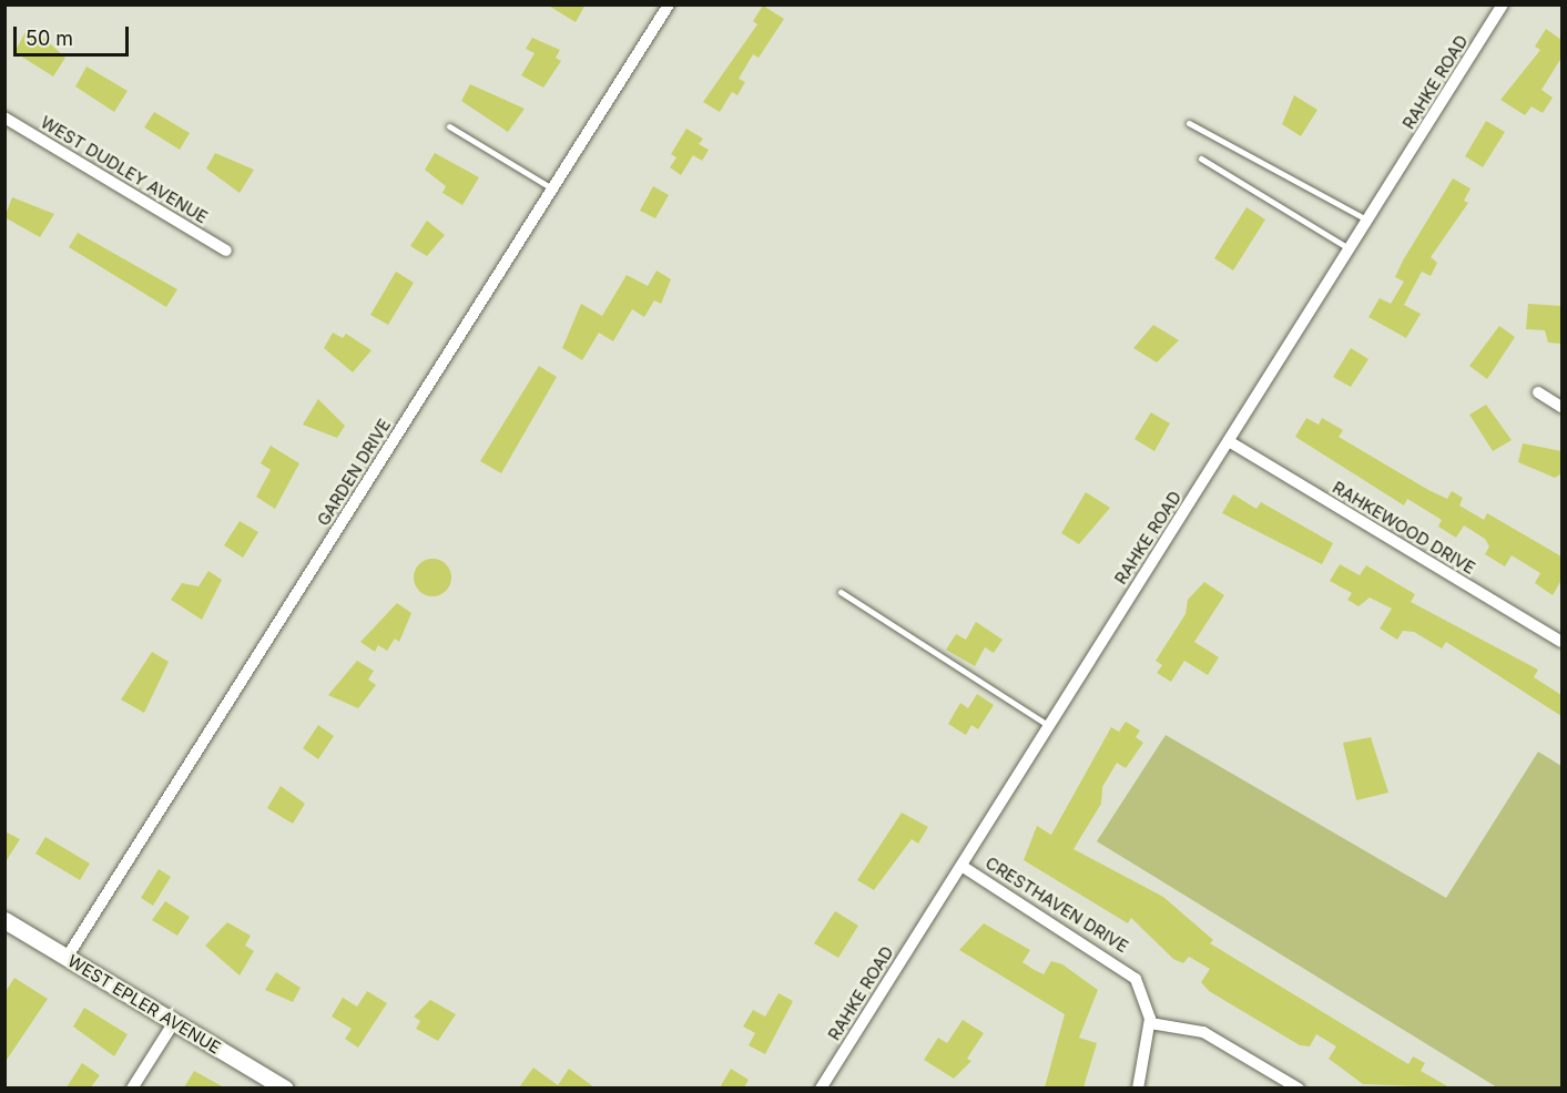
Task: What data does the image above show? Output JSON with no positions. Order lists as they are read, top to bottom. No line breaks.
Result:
{"streets":{"street":["RAHKE ROAD","WEST DUDLEY AVENUE","GARDEN DRIVE","RAHKEWOOD DRIVE","CRESTHAVEN DRIVE","WEST EPLER AVENUE"]},"crossings":[["RAHKE ROAD","RAHKEWOOD DRIVE"],["RAHKE ROAD","CRESTHAVEN DRIVE"],["GARDEN DRIVE","WEST EPLER AVENUE"]],"scale_bar":"50 m"}
